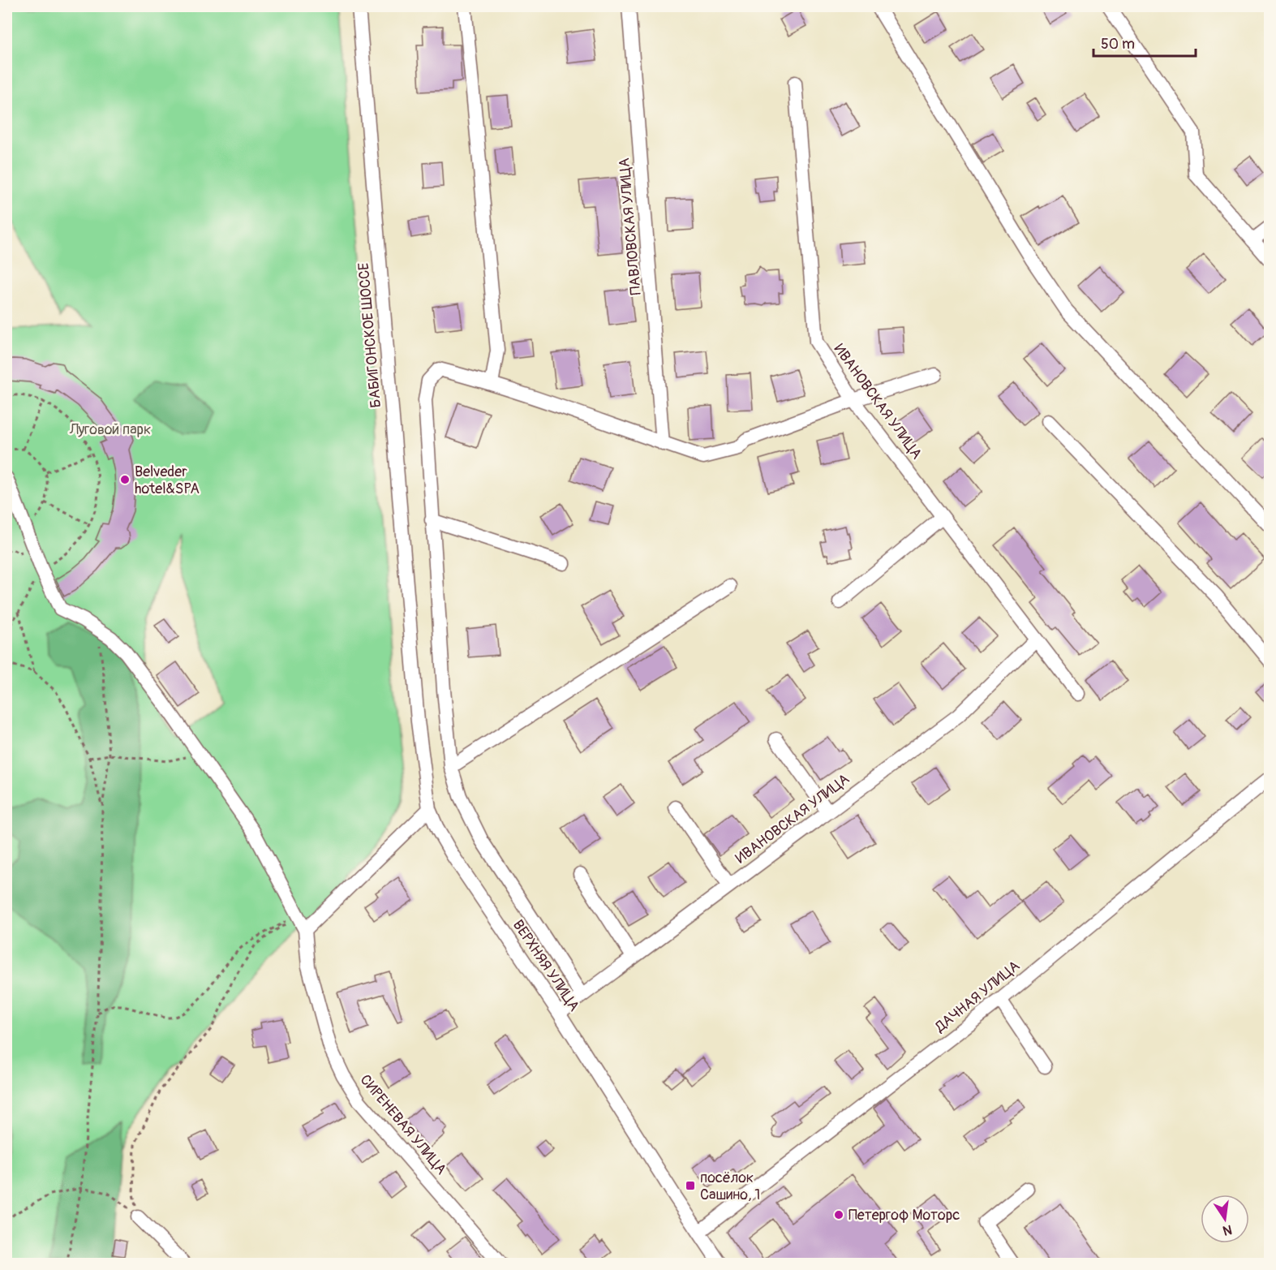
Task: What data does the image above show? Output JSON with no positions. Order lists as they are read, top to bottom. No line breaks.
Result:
{"streets":{"street":["ПАВЛОВСКАЯ УЛИЦА","БАБИГОНСКОЕ ШОССЕ","ИВАНОВСКАЯ УЛИЦА","ВЕРХНЯЯ УЛИЦА","ДАЧНАЯ УЛИЦА","СИРЕНЕВАЯ УЛИЦА"]},"crossings":[["БАБИГОНСКОЕ ШОССЕ","ВЕРХНЯЯ УЛИЦА"],["ИВАНОВСКАЯ УЛИЦА","ВЕРХНЯЯ УЛИЦА"],["ВЕРХНЯЯ УЛИЦА","ДАЧНАЯ УЛИЦА"]],"parks":["Луговой парк"],"places":{"other":["Belveder hotel&SPA","Петергоф Моторс"],"transit":["посёлок Сашино, 1"]},"scale_bar":"50 m","north":"bottom"}
